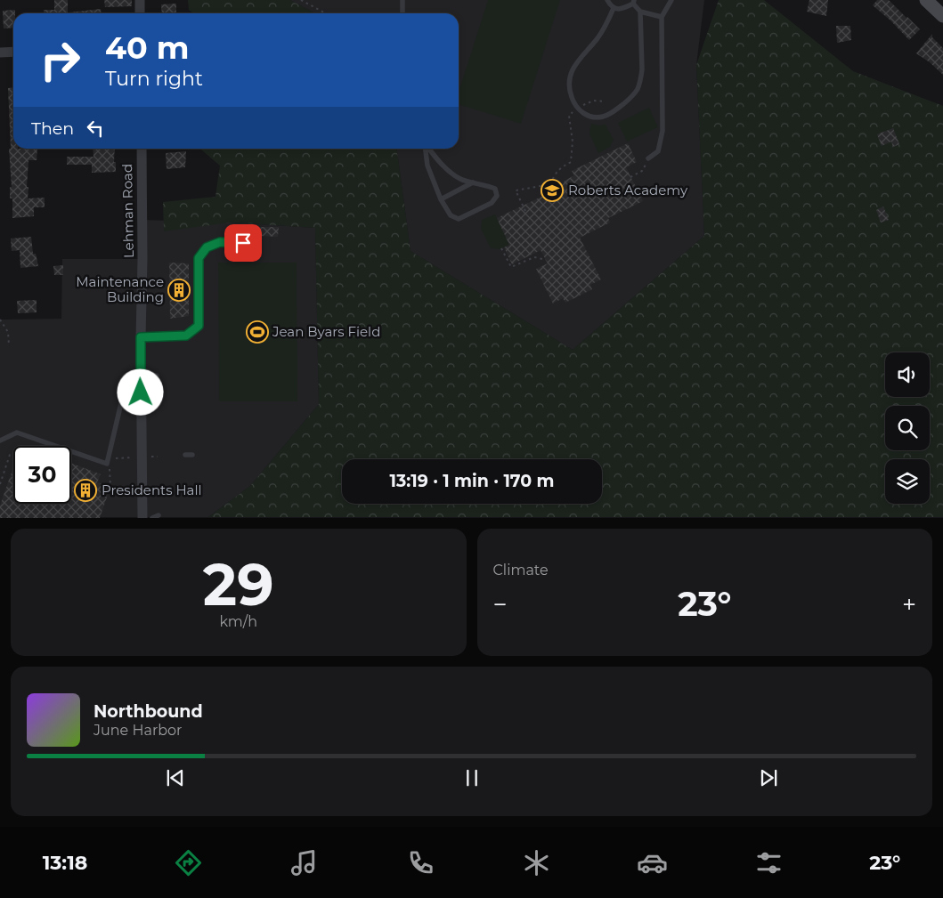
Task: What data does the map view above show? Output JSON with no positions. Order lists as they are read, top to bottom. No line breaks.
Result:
{"streets":{"street":["Lehman Road"]},"places":{"school or university":["Roberts Academy"],"building":["Maintenance Building","Presidents Hall"],"sports":["Jean Byars Field"]},"page":{"turn":["40 m","Turn right"],"then":"Then","limit":"30","trip":"13:19 · 1 min · 170 m","tile":[["29","km/h"],"Climate"],"heat":["−","23°","+"],"song":["Northbound","June Harbor"],"tabs":["13:18","23°"]}}
